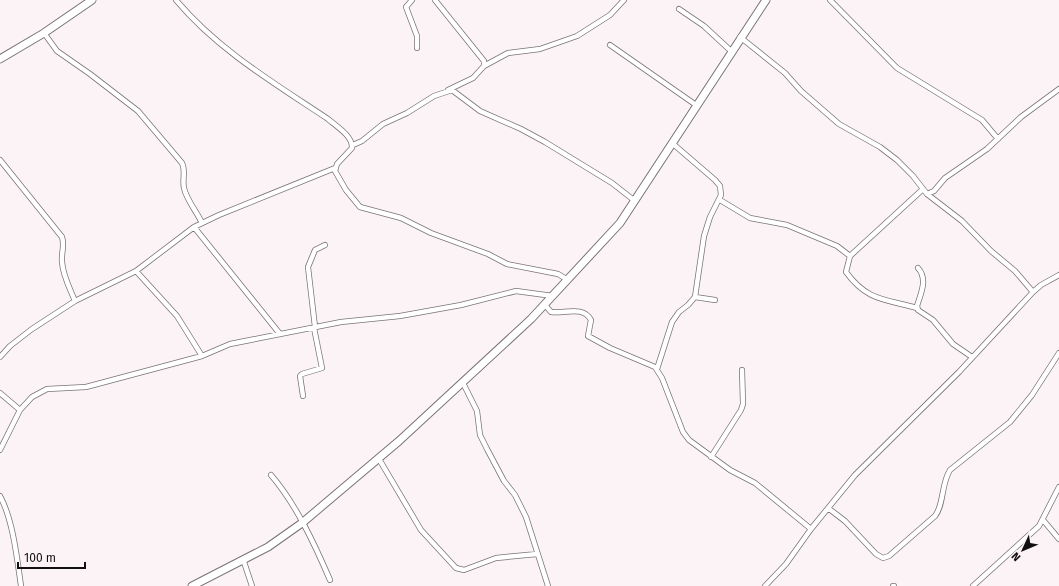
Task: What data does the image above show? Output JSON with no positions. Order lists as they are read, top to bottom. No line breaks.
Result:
{"scale_bar":"100 m","north":"bottom left"}
